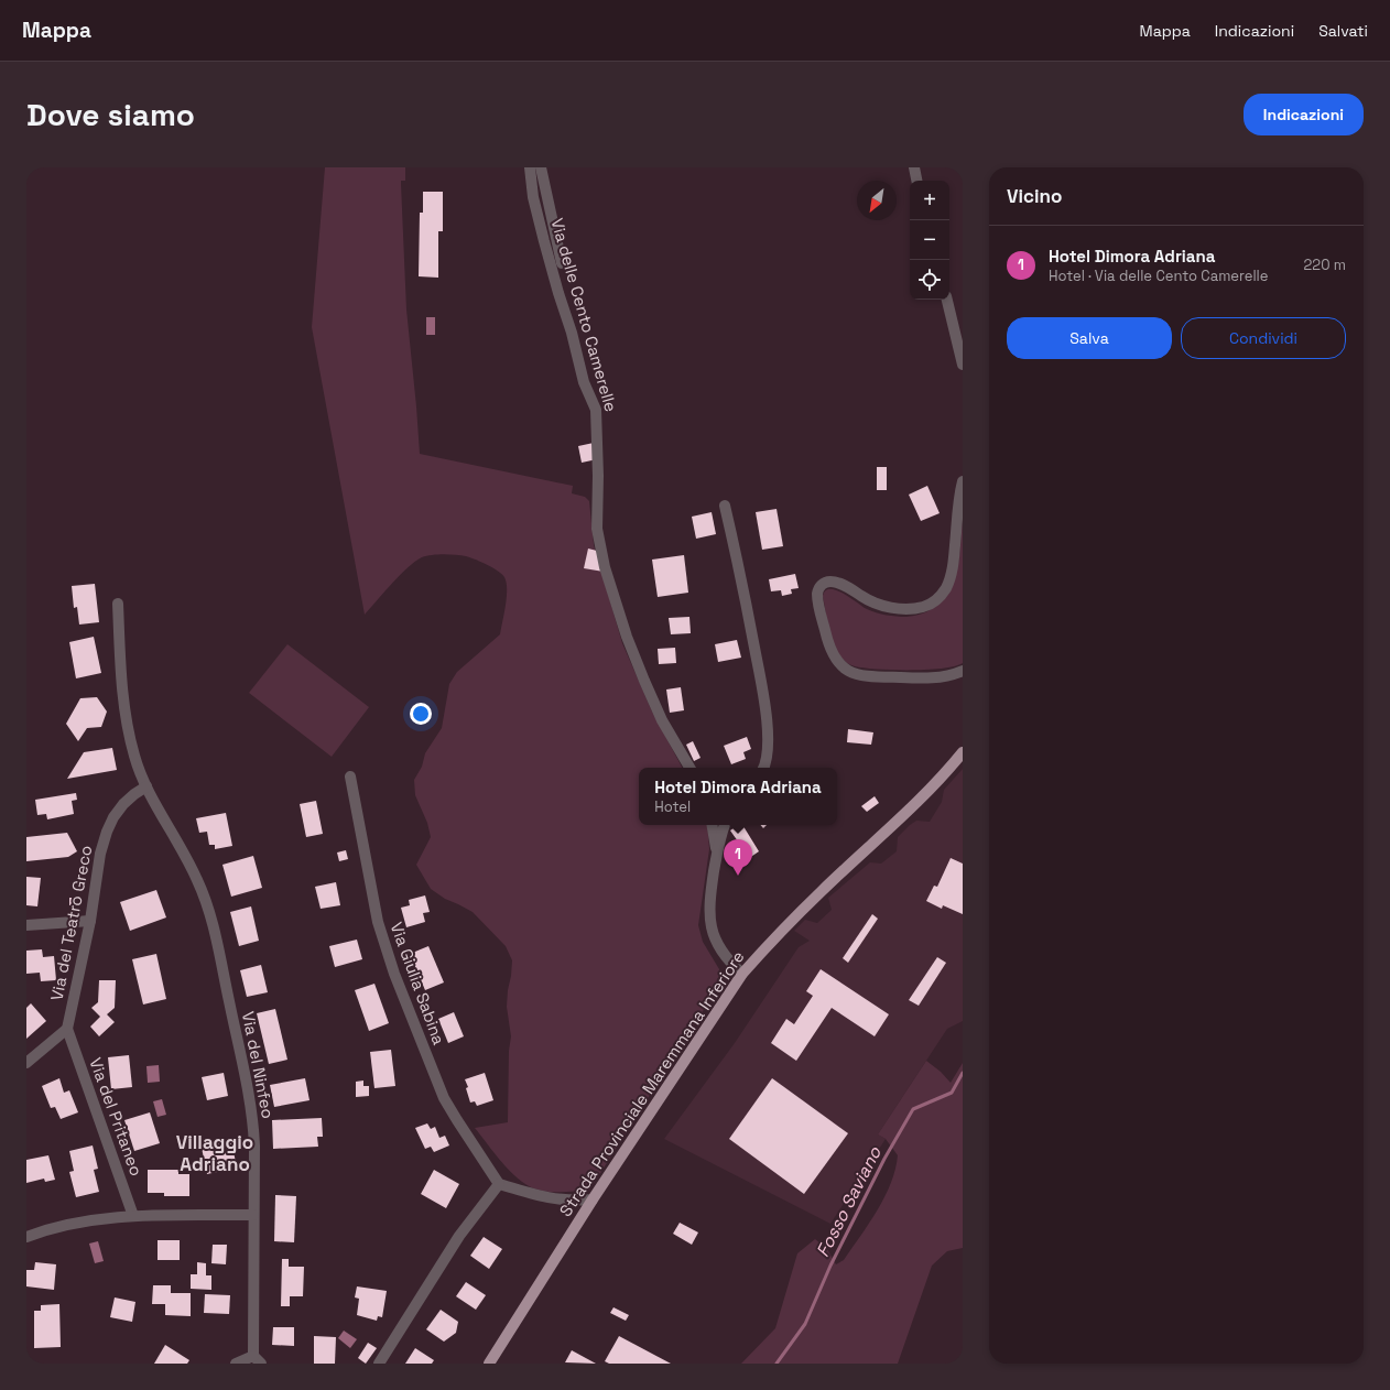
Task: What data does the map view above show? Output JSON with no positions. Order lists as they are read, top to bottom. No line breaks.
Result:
{"streets":{"main road":["Strada Provinciale Maremmana Inferiore"],"street":["Via delle Cento Camerelle","Via del Teatro Greco","Via Giulia Sabina","Via del Ninfeo","Via del Pritaneo"]},"crossings":[["Via del Teatro Greco","Via del Ninfeo"],["Via del Teatro Greco","Via del Pritaneo"]],"districts":["Villaggio Adriano"],"water":["Fosso Saviano"],"north":"bottom left","page":{"header":"Mappa","nav":["Mappa","Indicazioni","Salvati"],"buttons":["Indicazioni",["Salva","Condividi"]],"title":"Dove siamo","heading":"Vicino","map_buttons":["+","−"],"list":[{"mark":"1","name":"Hotel Dimora Adriana","note":"Hotel · Via delle Cento Camerelle","value":"220 m"}],"popup":["Hotel Dimora Adriana","Hotel"],"pins":"1"}}
